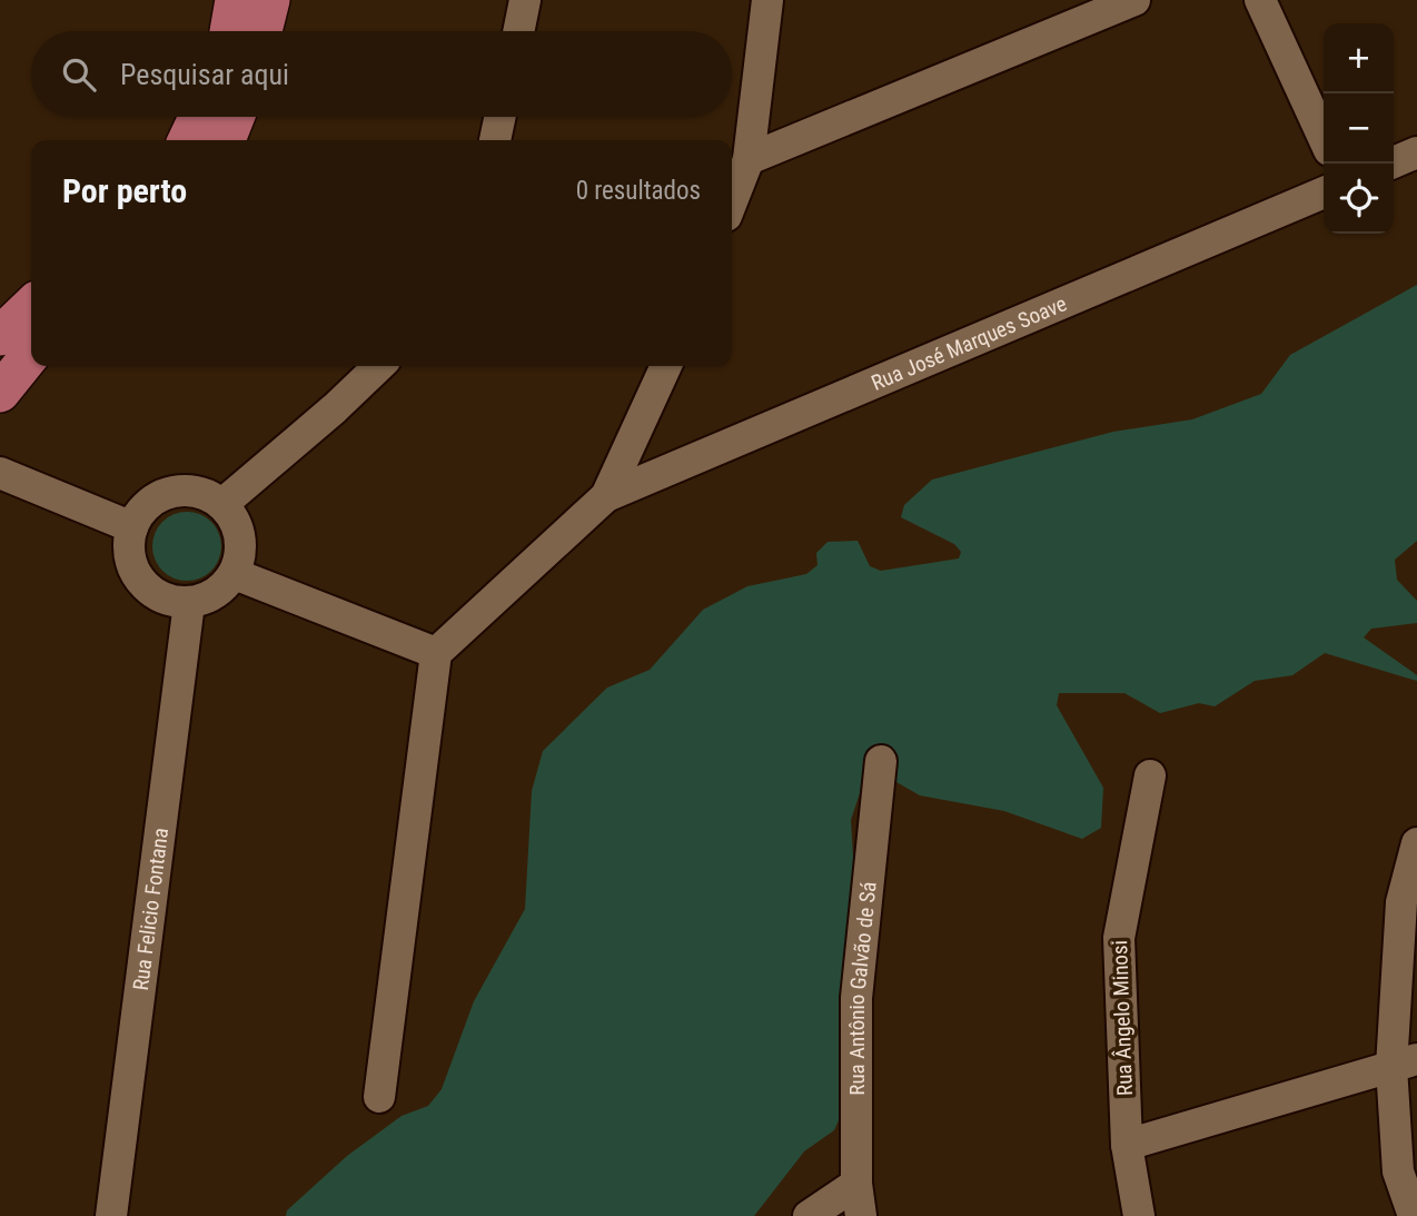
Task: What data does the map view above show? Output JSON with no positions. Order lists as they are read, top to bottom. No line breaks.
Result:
{"streets":{"street":["Rua José Marques Soave","Rua Felicio Fontana","Rua Antônio Galvão de Sá","Rua Ângelo Minosi"]},"page":{"map_buttons":["+","−"],"search":"Pesquisar aqui","heading":["Por perto","0 resultados"]}}
